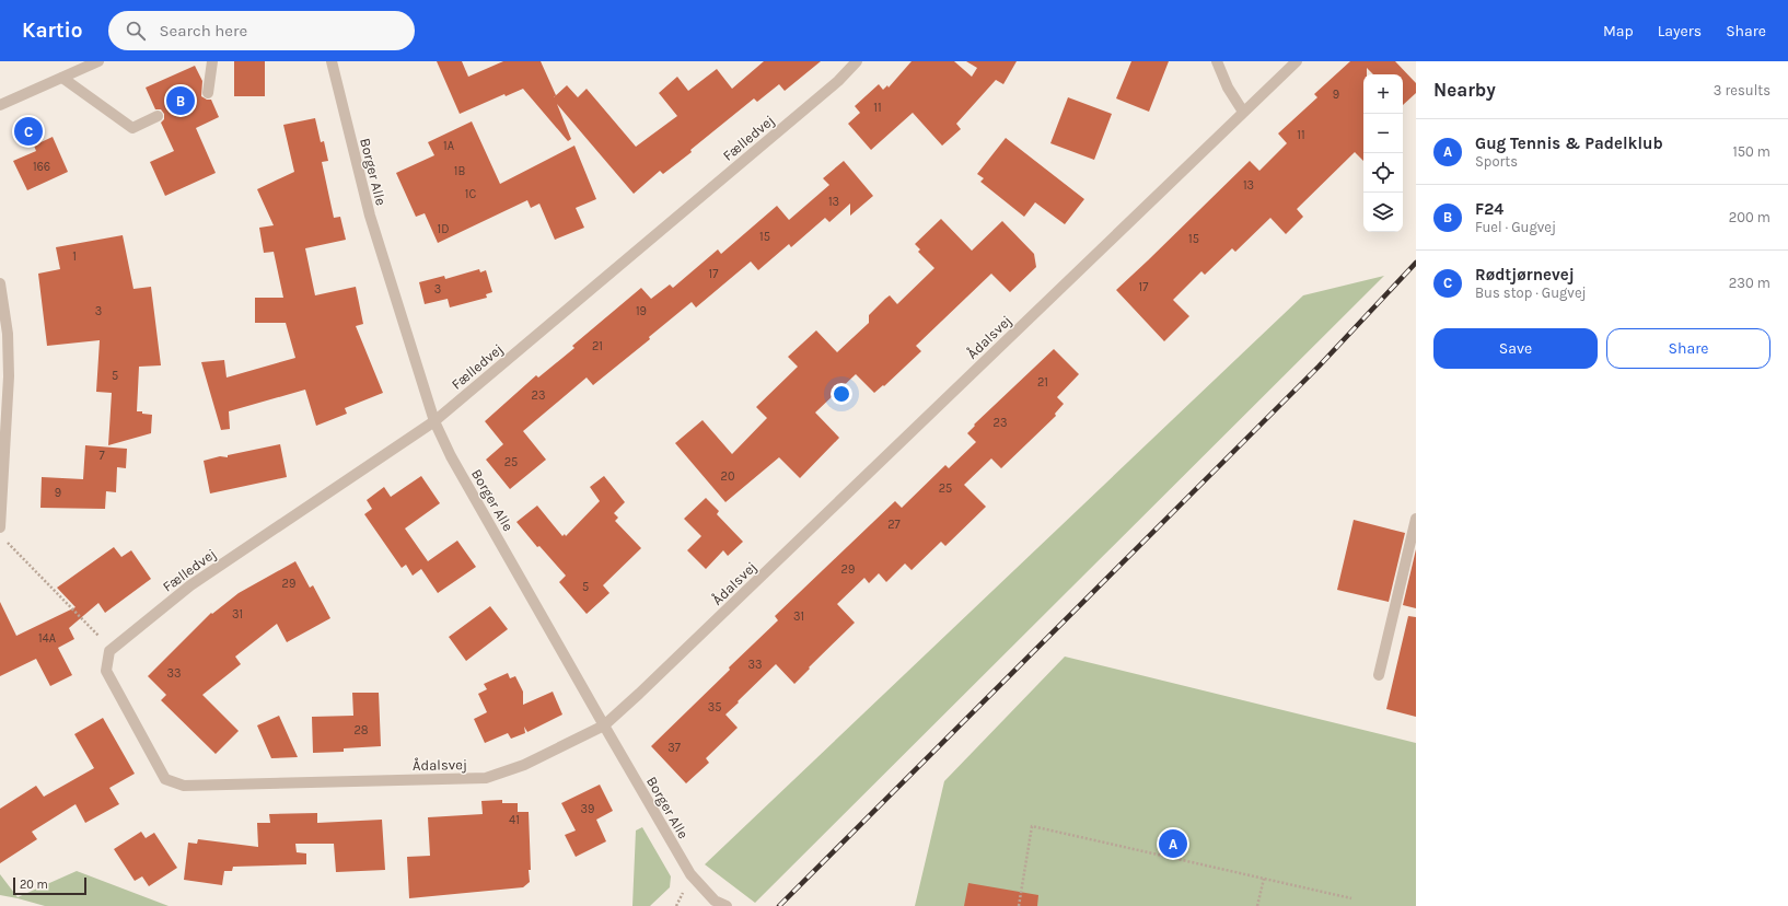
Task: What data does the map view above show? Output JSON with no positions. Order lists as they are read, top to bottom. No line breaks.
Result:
{"streets":{"street":["Fælledvej","Borger Alle","Ådalsvej"]},"crossings":[["Fælledvej","Borger Alle"],["Fælledvej","Ådalsvej"],["Borger Alle","Ådalsvej"]],"house_numbers":["9","11","11","1A","166","1B","13","1C","13","1D","15","15","1","17","17","3","3","19","21","5","21","23","23","7","25","20","25","9","27","29","29","5","31","31","14A","33","33","35","28","37","39","41"],"scale_bar":"20 m","page":{"header":"Kartio","search":"Search here","nav":["Map","Layers","Share"],"heading":["Nearby","3 results"],"map_buttons":["+","−"],"pins":["B","C","A"],"list":[{"mark":"A","name":"Gug Tennis & Padelklub","note":"Sports","value":"150 m"},{"mark":"B","name":"F24","note":"Fuel · Gugvej","value":"200 m"},{"mark":"C","name":"Rødtjørnevej","note":"Bus stop · Gugvej","value":"230 m"}],"buttons":["Save","Share"],"scale":"20 m"}}
